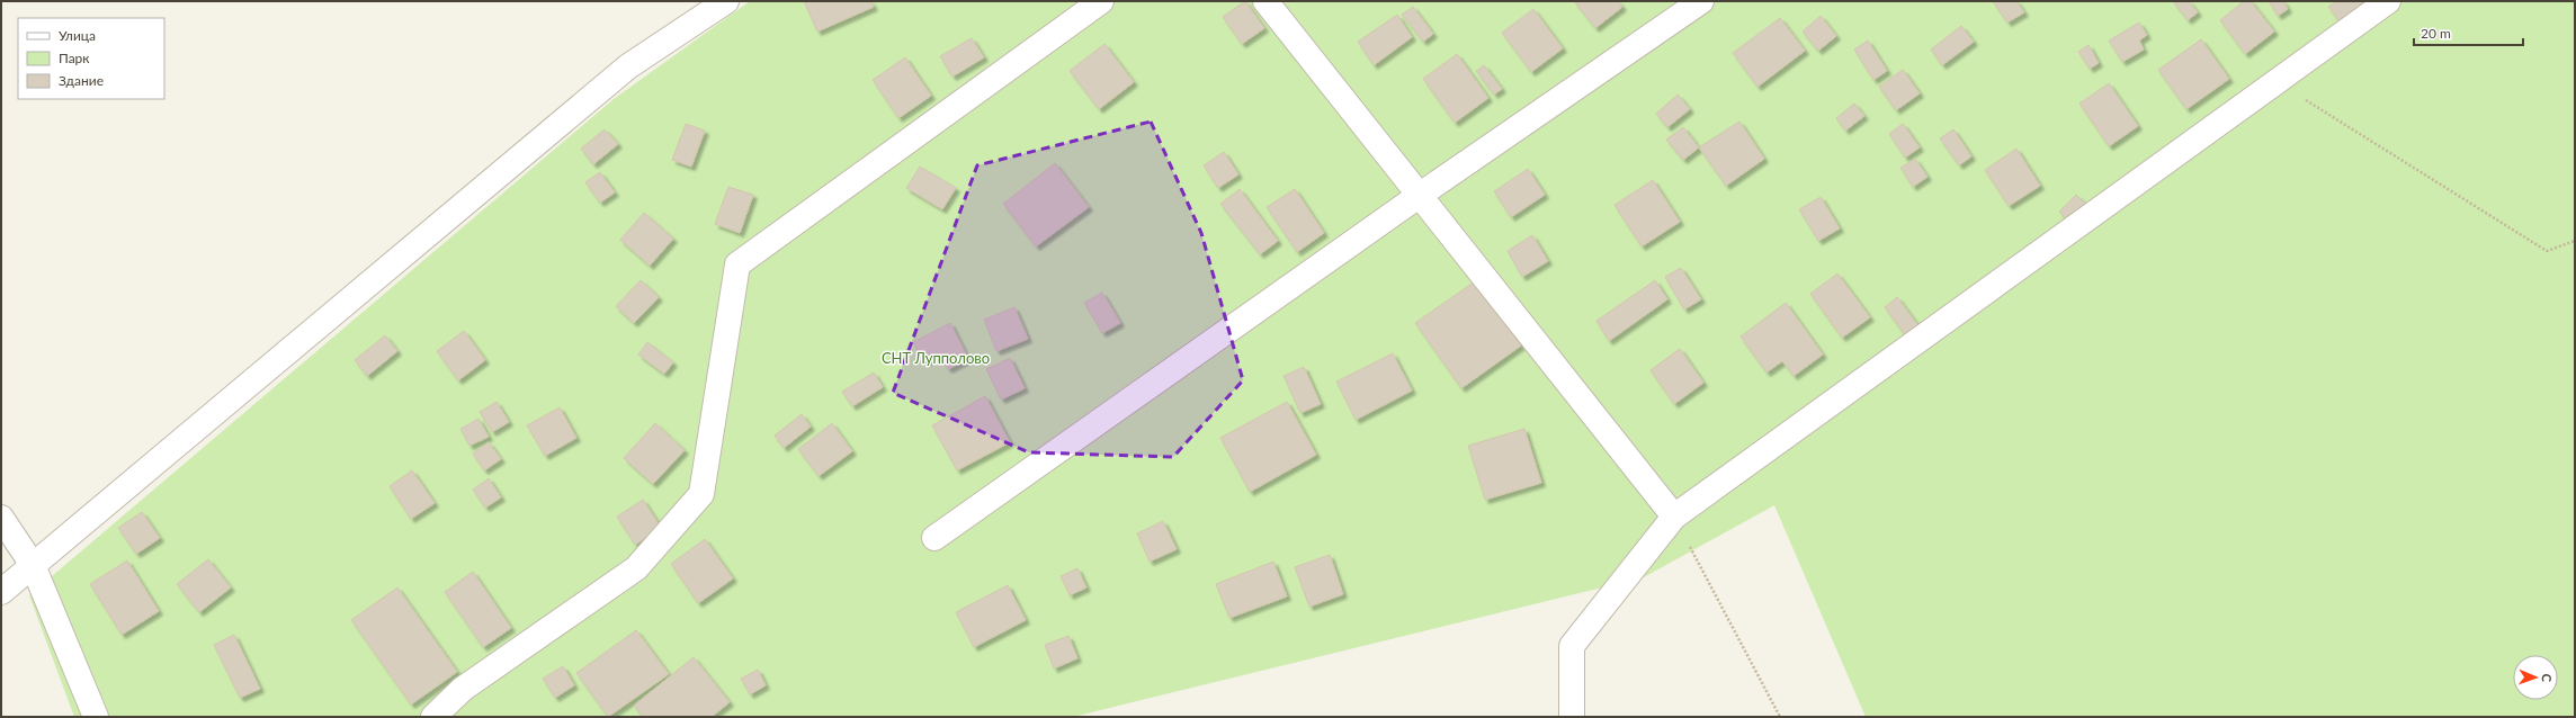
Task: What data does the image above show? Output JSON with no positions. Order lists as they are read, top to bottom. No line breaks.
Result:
{"parks":["СНТ Лупполово"],"legend":["Улица","Парк","Здание"],"scale_bar":"20 m","north":"right"}
